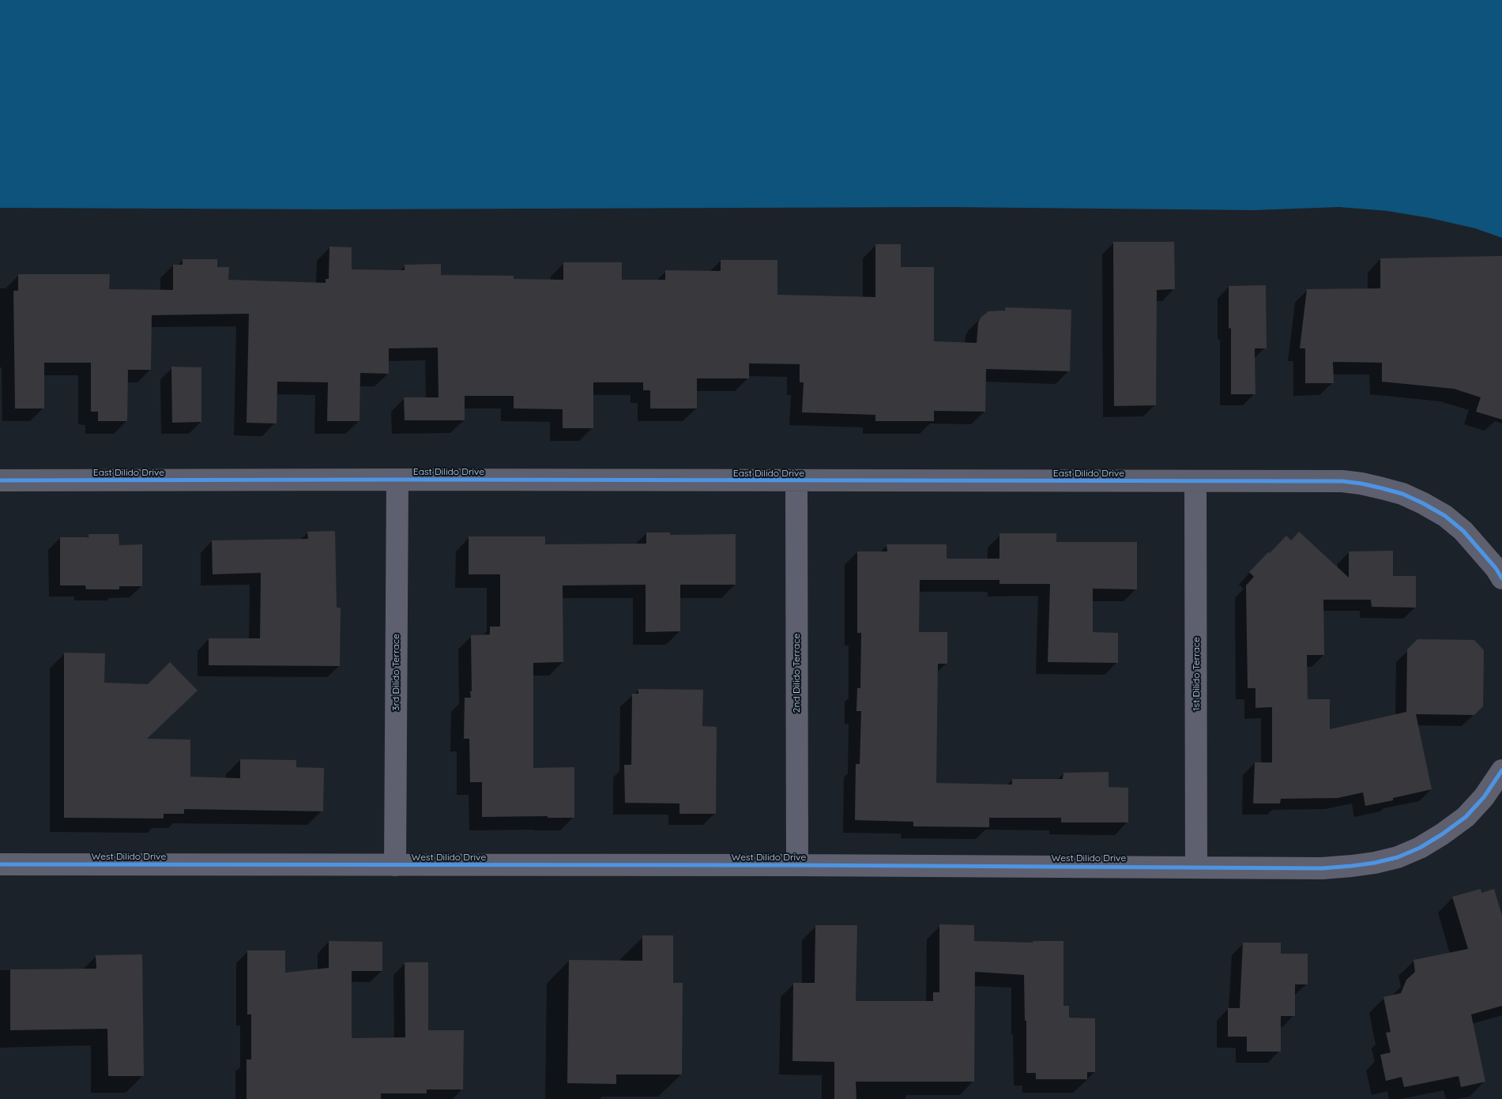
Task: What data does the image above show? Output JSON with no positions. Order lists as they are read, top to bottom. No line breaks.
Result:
{"streets":{"street":["East Dilido Drive","3rd Dilido Terrace","2nd Dilido Terrace","1st Dilido Terrace","West Dilido Drive"]},"crossings":[["East Dilido Drive","3rd Dilido Terrace"],["East Dilido Drive","2nd Dilido Terrace"],["East Dilido Drive","1st Dilido Terrace"],["3rd Dilido Terrace","West Dilido Drive"],["2nd Dilido Terrace","West Dilido Drive"],["1st Dilido Terrace","West Dilido Drive"]]}
